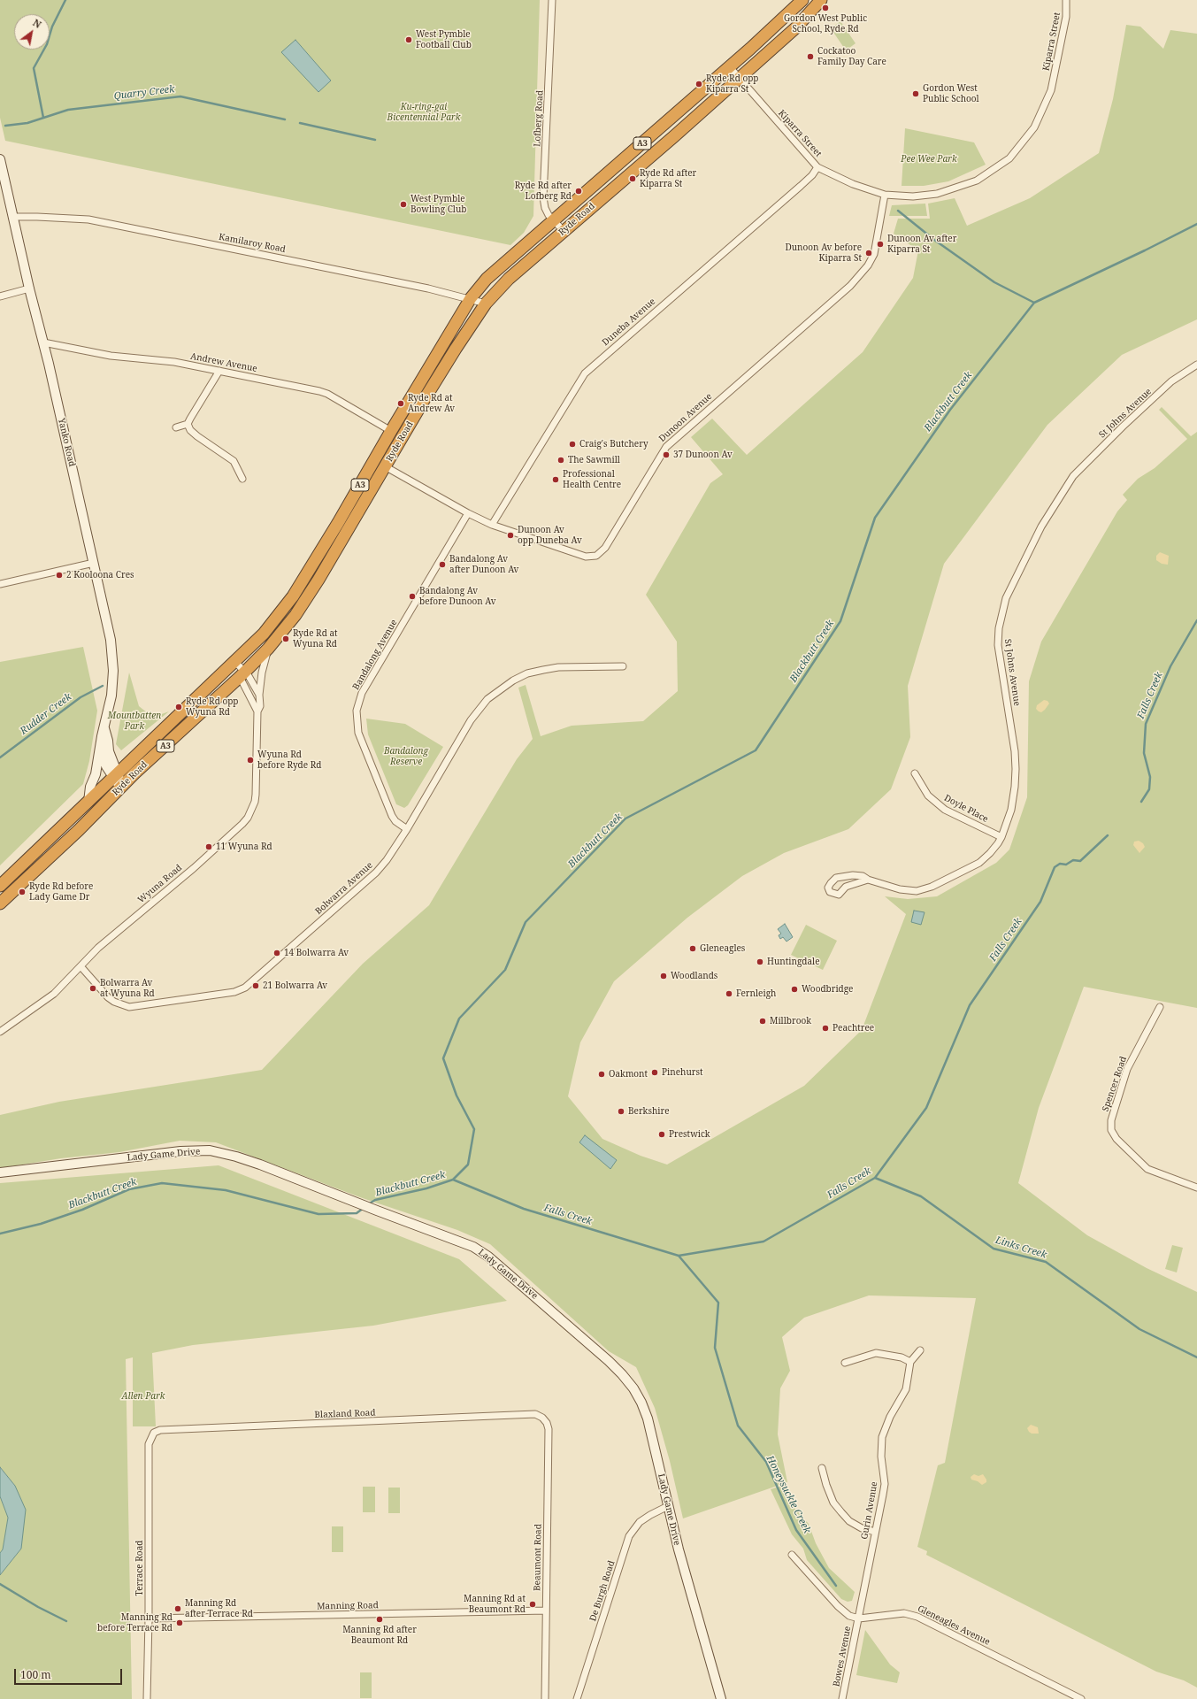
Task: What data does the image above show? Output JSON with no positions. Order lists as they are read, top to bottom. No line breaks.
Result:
{"streets":{"highway":["A3","Ryde Road"],"main road":["Yanko Road","Lady Game Drive"],"street":["Kiparra Street","Lofberg Road","Kamilaroy Road","Duneba Avenue","Andrew Avenue","St Johns Avenue","Dunoon Avenue","Bandalong Avenue","Doyle Place","Wyuna Road","Bolwarra Avenue","Spencer Road","Blaxland Road","Gurin Avenue","Beaumont Road","Terrace Road","De Burgh Road","Manning Road","Gleneagles Avenue","Bowes Avenue"]},"crossings":[["Kiparra Street","Ryde Road"],["Kiparra Street","Duneba Avenue"],["Kiparra Street","Dunoon Avenue"],["Lofberg Road","Ryde Road"],["Ryde Road","Kamilaroy Road"],["Ryde Road","Andrew Avenue"],["Ryde Road","Dunoon Avenue"],["Ryde Road","Yanko Road"],["Ryde Road","Wyuna Road"],["Kamilaroy Road","Yanko Road"],["Duneba Avenue","Dunoon Avenue"],["Andrew Avenue","Yanko Road"],["St Johns Avenue","Doyle Place"],["Dunoon Avenue","Bandalong Avenue"],["Bandalong Avenue","Bolwarra Avenue"],["Wyuna Road","Bolwarra Avenue"],["Lady Game Drive","De Burgh Road"],["Blaxland Road","Beaumont Road"],["Blaxland Road","Terrace Road"],["Gurin Avenue","Gleneagles Avenue"],["Gurin Avenue","Bowes Avenue"],["Beaumont Road","Manning Road"],["Terrace Road","Manning Road"],["Gleneagles Avenue","Bowes Avenue"]],"water":["Quarry Creek","Blackbutt Creek","Falls Creek","Rudder Creek","Links Creek","Honeysuckle Creek"],"parks":["Ku-ring-gai Bicentennial Park","Pee Wee Park","Mountbatten Park","Bandalong Reserve","Allen Park"],"places":["Gordon West Public School, Ryde Rd","West Pymble Football Club","Cockatoo Family Day Care","Ryde Rd opp Kiparra St","Gordon West Public School","Ryde Rd after Kiparra St","Ryde Rd after Lofberg Rd","West Pymble Bowling Club","Dunoon Av after Kiparra St","Dunoon Av before Kiparra St","Ryde Rd at Andrew Av","Craig's Butchery","37 Dunoon Av","The Sawmill","Professional Health Centre","Dunoon Av opp Duneba Av","Bandalong Av after Dunoon Av","2 Kooloona Cres","Bandalong Av before Dunoon Av","Ryde Rd at Wyuna Rd","Ryde Rd opp Wyuna Rd","Wyuna Rd before Ryde Rd","11 Wyuna Rd","Ryde Rd before Lady Game Dr","Gleneagles","14 Bolwarra Av","Huntingdale","Woodlands","21 Bolwarra Av","Bolwarra Av at Wyuna Rd","Woodbridge","Fernleigh","Millbrook","Peachtree","Pinehurst","Oakmont","Berkshire","Prestwick","Manning Rd at Beaumont Rd","Manning Rd after Terrace Rd","Manning Rd after Beaumont Rd","Manning Rd before Terrace Rd"],"scale_bar":"100 m","north":"top right"}
